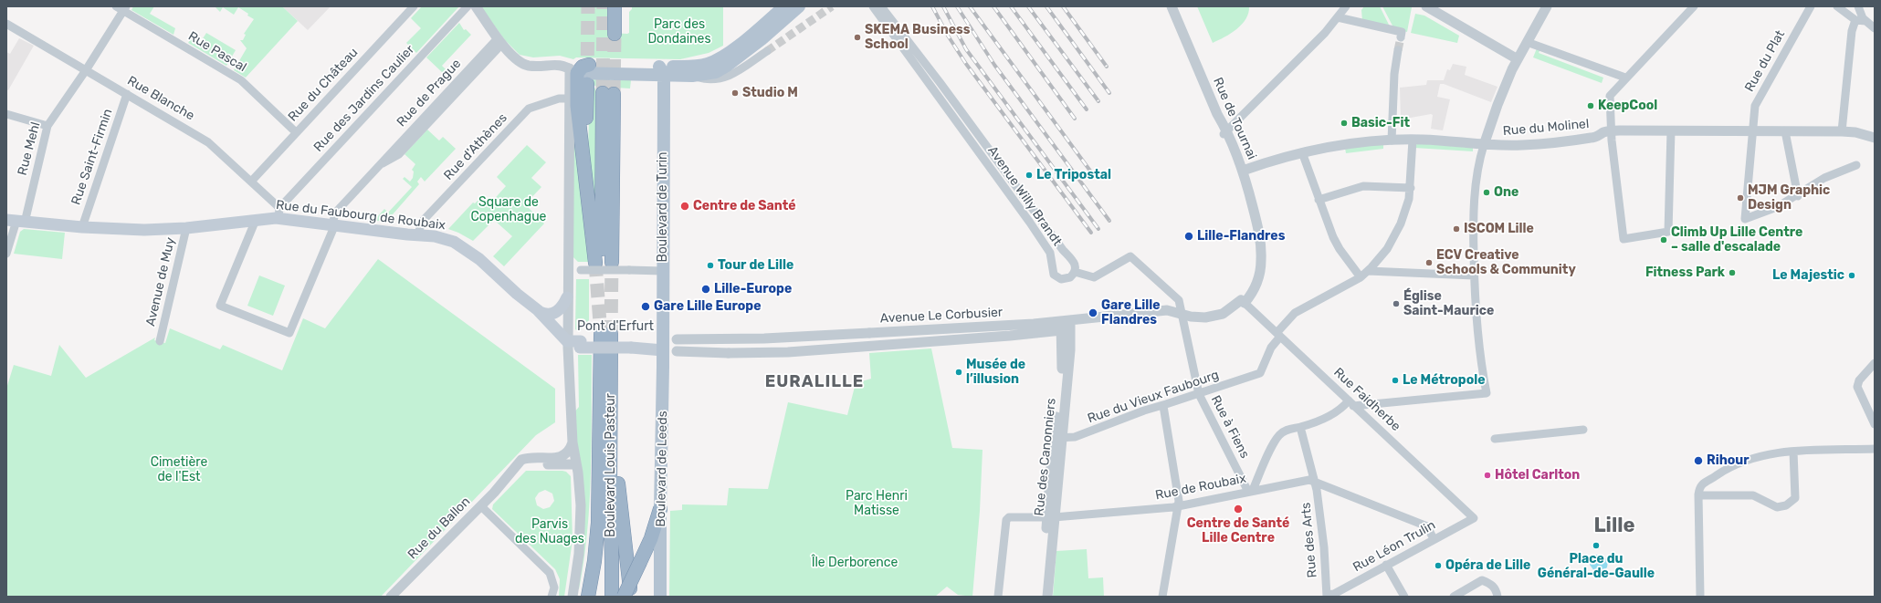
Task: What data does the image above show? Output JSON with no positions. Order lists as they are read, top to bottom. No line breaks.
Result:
{"streets":{"highway":["Boulevard Louis Pasteur"],"main road":["Boulevard de Turin","Rue du Faubourg de Roubaix","Pont d'Erfurt","Boulevard de Leeds"],"street":["Rue Pascal","Rue du Plat","Rue du Château","Rue de Prague","Rue Blanche","Rue des Jardins Caulier","Rue de Tournai","Rue du Molinel","Rue d'Athènes","Rue Mehl","Rue Saint-Firmin","Avenue Willy Brandt","Avenue de Muy","Avenue Le Corbusier","Rue du Vieux Faubourg","Rue Faidherbe","Rue à Fiens","Rue des Canonniers","Rue de Roubaix","Rue du Ballon","Rue des Arts","Rue Léon Trulin"]},"crossings":[["Rue Pascal","Rue du Château"],["Rue Pascal","Rue Mehl"],["Rue du Plat","Rue du Molinel"],["Rue du Château","Rue Blanche"],["Rue de Prague","Rue du Faubourg de Roubaix"],["Rue Blanche","Rue des Jardins Caulier"],["Rue Blanche","Rue Mehl"],["Rue Blanche","Rue Saint-Firmin"],["Rue Blanche","Rue du Faubourg de Roubaix"],["Rue des Jardins Caulier","Rue du Faubourg de Roubaix"],["Rue de Tournai","Rue du Molinel"],["Rue de Tournai","Avenue Le Corbusier"],["Rue de Tournai","Rue Faidherbe"],["Rue d'Athènes","Rue du Faubourg de Roubaix"],["Rue Mehl","Rue du Faubourg de Roubaix"],["Rue Saint-Firmin","Rue du Faubourg de Roubaix"],["Avenue Willy Brandt","Rue à Fiens"],["Boulevard de Turin","Avenue Le Corbusier"],["Boulevard de Turin","Pont d'Erfurt"],["Boulevard de Turin","Boulevard de Leeds"],["Rue du Faubourg de Roubaix","Avenue de Muy"],["Rue du Faubourg de Roubaix","Pont d'Erfurt"],["Avenue Le Corbusier","Pont d'Erfurt"],["Avenue Le Corbusier","Rue à Fiens"],["Avenue Le Corbusier","Rue des Canonniers"],["Avenue Le Corbusier","Boulevard de Leeds"],["Pont d'Erfurt","Boulevard de Leeds"],["Rue du Vieux Faubourg","Rue Faidherbe"],["Rue du Vieux Faubourg","Rue à Fiens"],["Rue du Vieux Faubourg","Rue des Canonniers"],["Rue Faidherbe","Rue Léon Trulin"],["Rue à Fiens","Rue de Roubaix"],["Rue des Canonniers","Rue de Roubaix"],["Rue de Roubaix","Rue des Arts"],["Rue des Arts","Rue Léon Trulin"]],"districts":["EURALILLE","Lille"],"parks":["Parc des Dondaines","Square de Copenhague","Cimetière de l'Est","Parc Henri Matisse","Parvis des Nuages","Île Derborence"],"places":["SKEMA Business School","Studio M","KeepCool","Basic-Fit","Le Tripostal","One","MJM Graphic Design","Centre de Santé","ISCOM Lille","Lille-Flandres","Climb Up Lille Centre – salle d'escalade","ECV Creative Schools & Community","Tour de Lille","Fitness Park","Le Majestic","Lille-Europe","Église Saint-Maurice","Gare Lille Europe","Gare Lille Flandres","Musée de l’illusion","Le Métropole","Rihour","Hôtel Carlton","Centre de Santé Lille Centre","Place du Général-de-Gaulle","Opéra de Lille"]}
